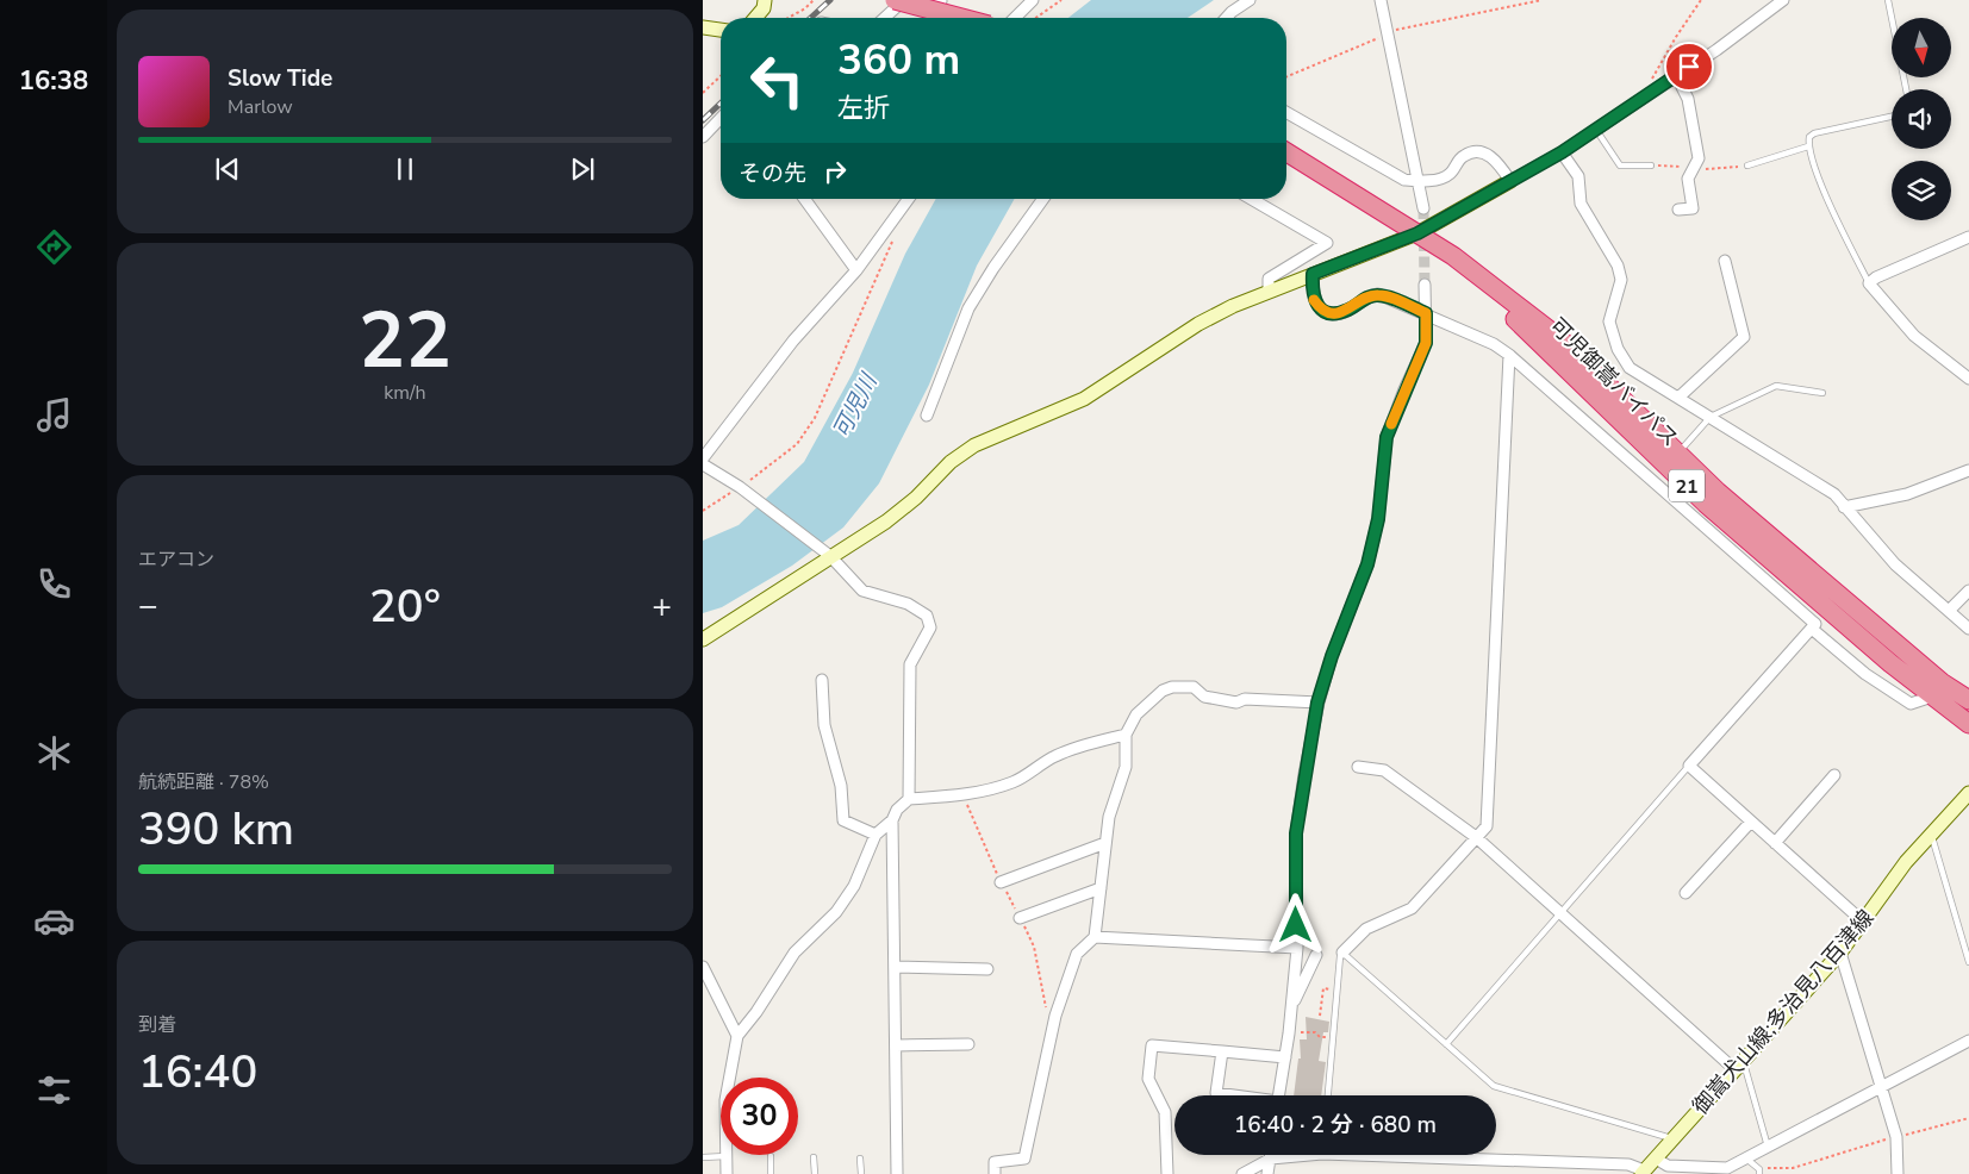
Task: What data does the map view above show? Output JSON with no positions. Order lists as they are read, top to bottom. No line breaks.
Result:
{"streets":{"highway":["可児御嵩バイパス","21"],"street":["御嵩犬山線;多治見八百津線"]},"water":["可児川"],"north":"bottom","page":{"tabs":"16:38","turn":["360 m","左折"],"song":["Slow Tide","Marlow"],"then":"その先","tile":[["22","km/h"],"エアコン",["航続距離 · 78%","390 km"],["到着","16:40"]],"heat":["−","20°","+"],"limit":"30","trip":"16:40 · 2 分 · 680 m"}}
